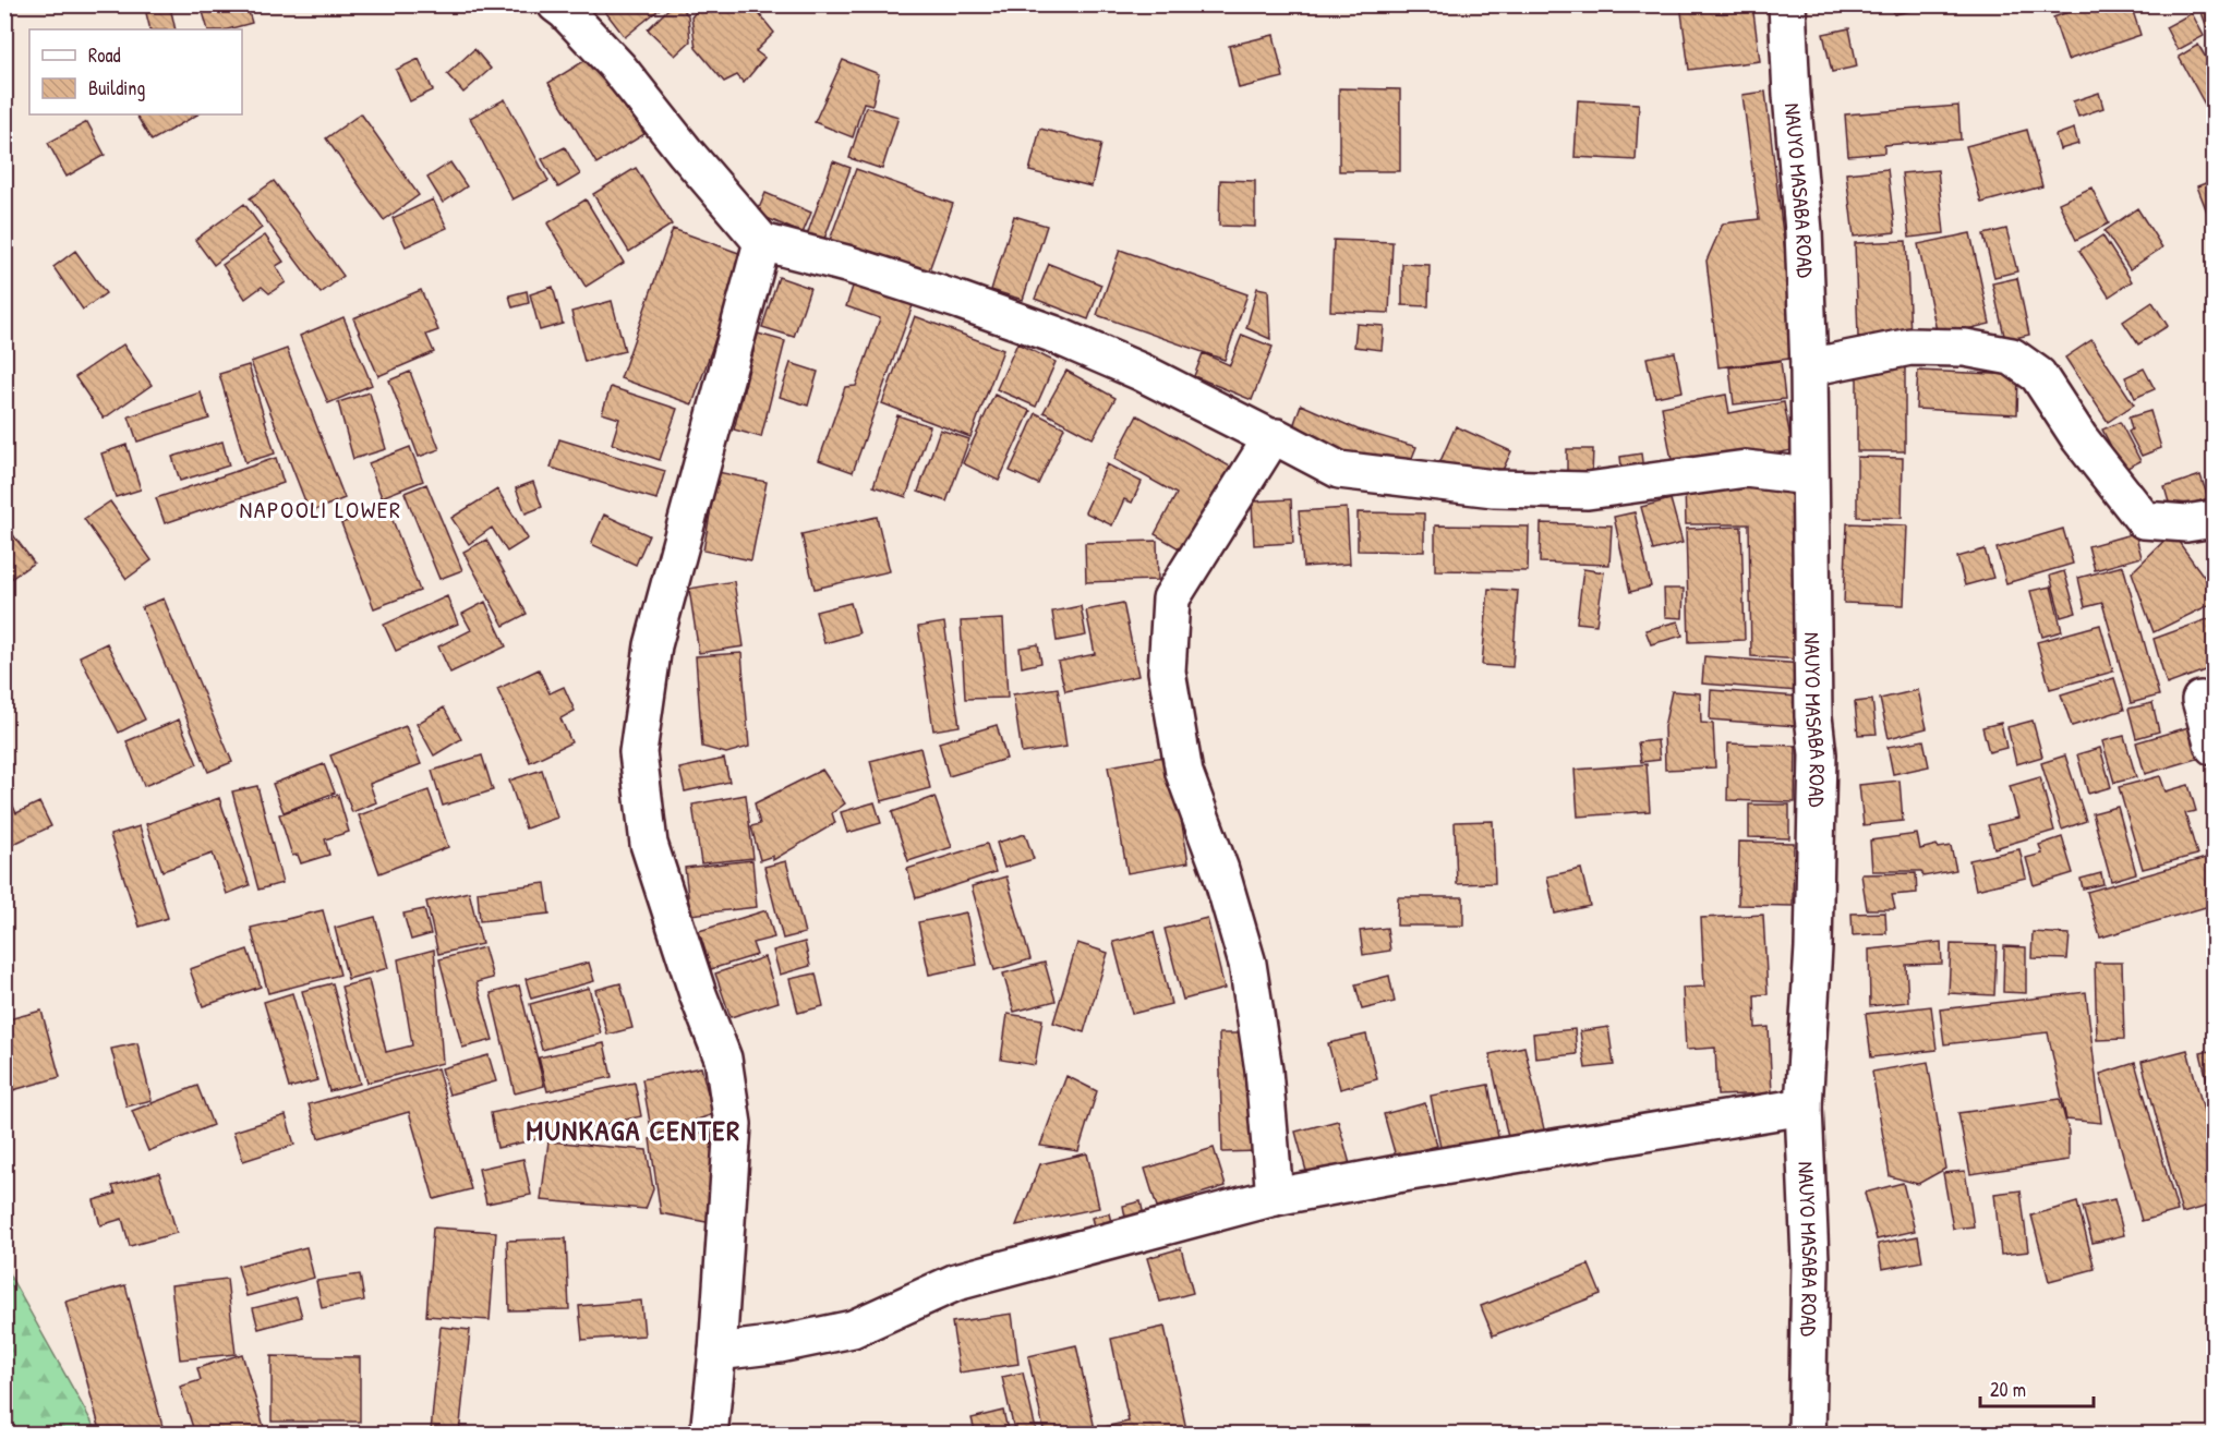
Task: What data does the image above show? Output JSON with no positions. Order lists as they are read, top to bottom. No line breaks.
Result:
{"streets":{"street":["NAUYO MASABA ROAD"]},"districts":["NAPOOLI LOWER","MUNKAGA CENTER"],"legend":["Road","Building"],"scale_bar":"20 m"}
